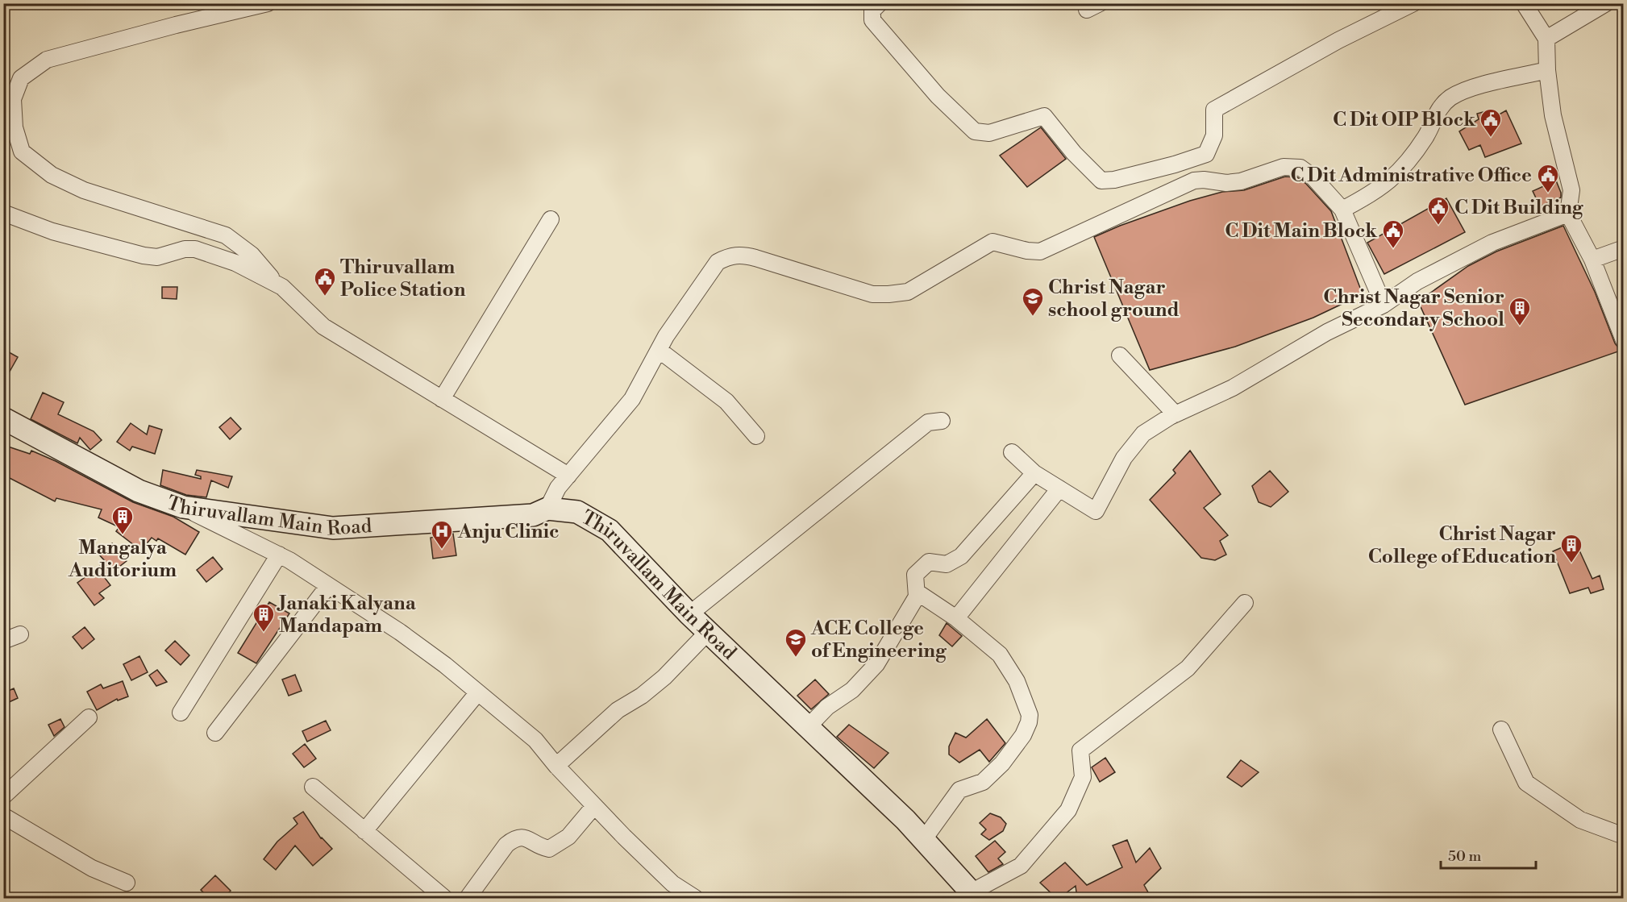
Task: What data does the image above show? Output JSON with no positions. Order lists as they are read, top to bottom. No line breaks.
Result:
{"streets":{"main road":["Thiruvallam Main Road"]},"places":{"public building":["C Dit OIP Block","C Dit Administrative Office","C Dit Building","C Dit Main Block","Thiruvallam Police Station"],"school or university":["Christ Nagar school ground","ACE College of Engineering"],"building":["Christ Nagar Senior Secondary School","Mangalya Auditorium","Christ Nagar College of Education","Janaki Kalyana Mandapam"],"hospital":["Anju Clinic"]},"scale_bar":"50 m"}
